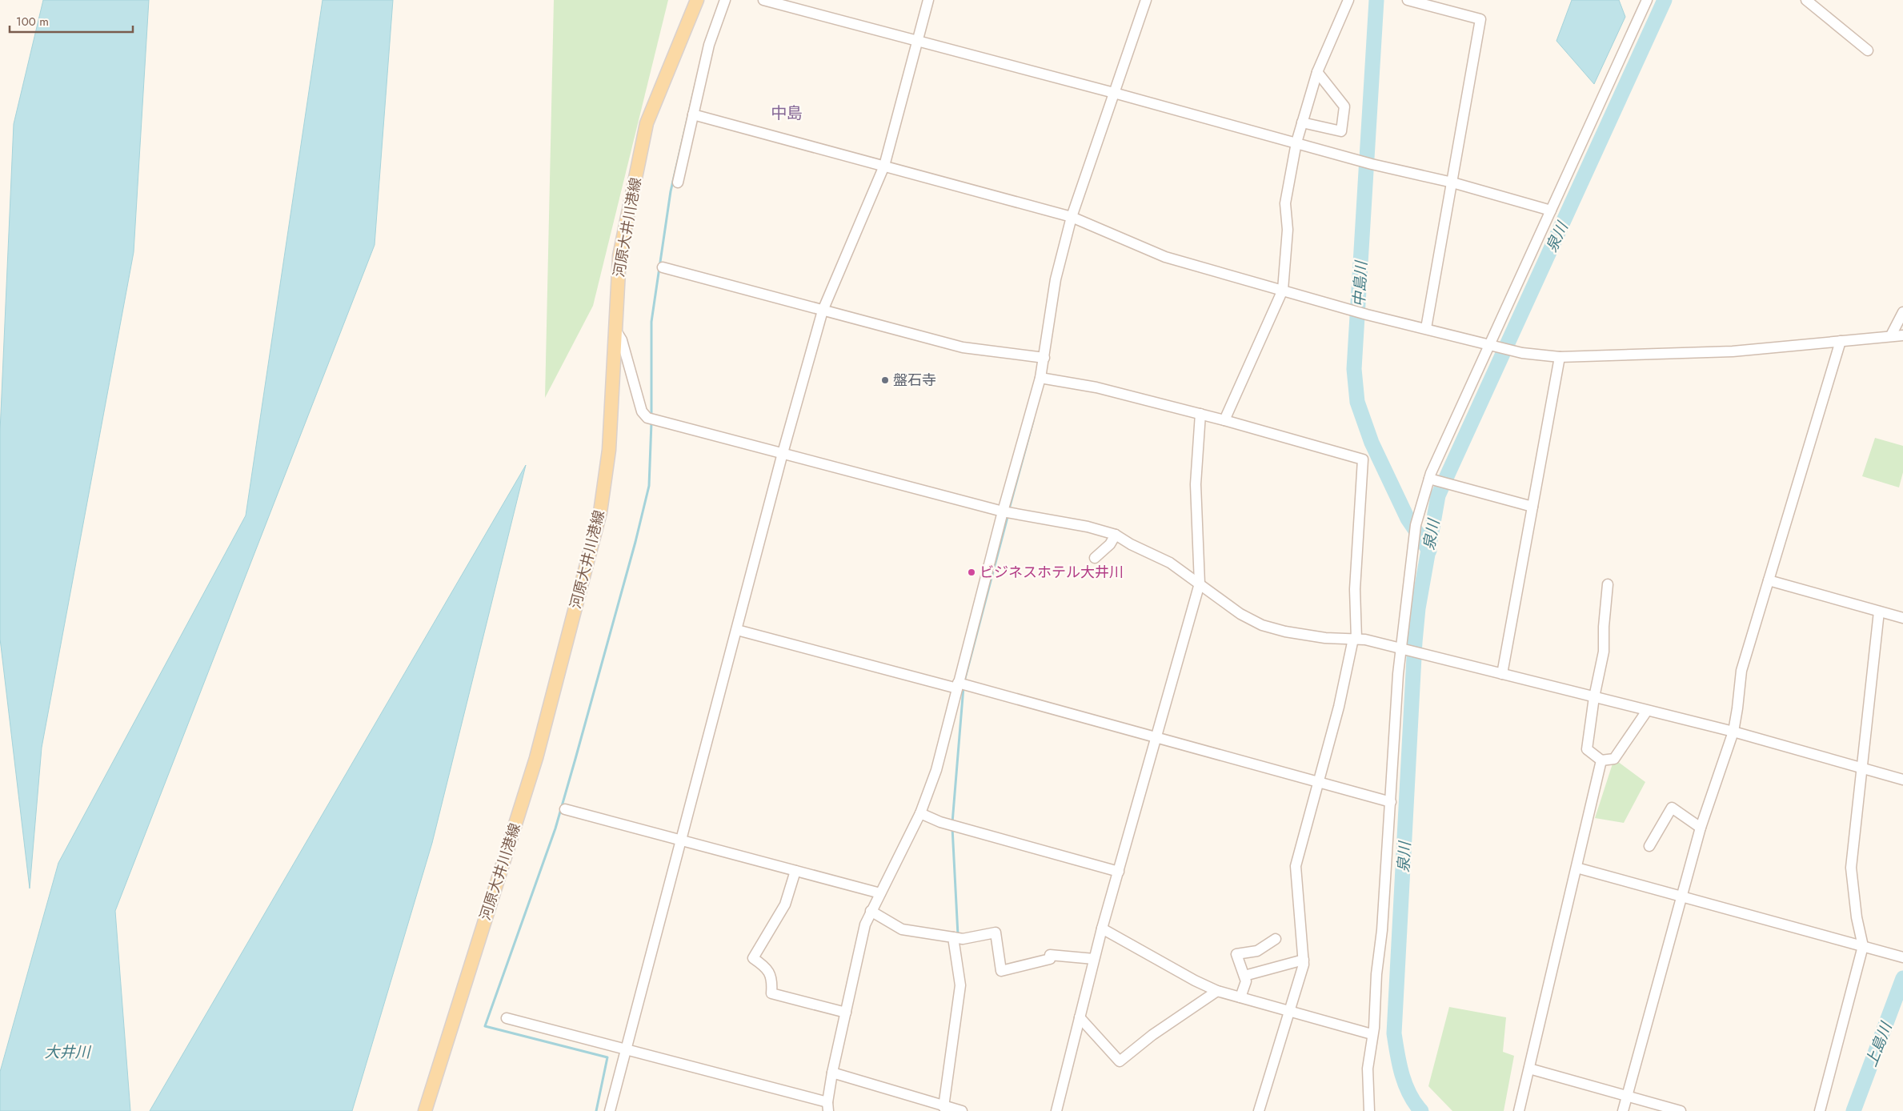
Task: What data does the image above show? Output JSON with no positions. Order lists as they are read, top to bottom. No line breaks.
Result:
{"streets":{"main road":["河原大井川港線"]},"districts":["中島"],"water":["泉川","中島川","上島川","大井川"],"places":["盤石寺","ビジネスホテル大井川"],"scale_bar":"100 m"}
